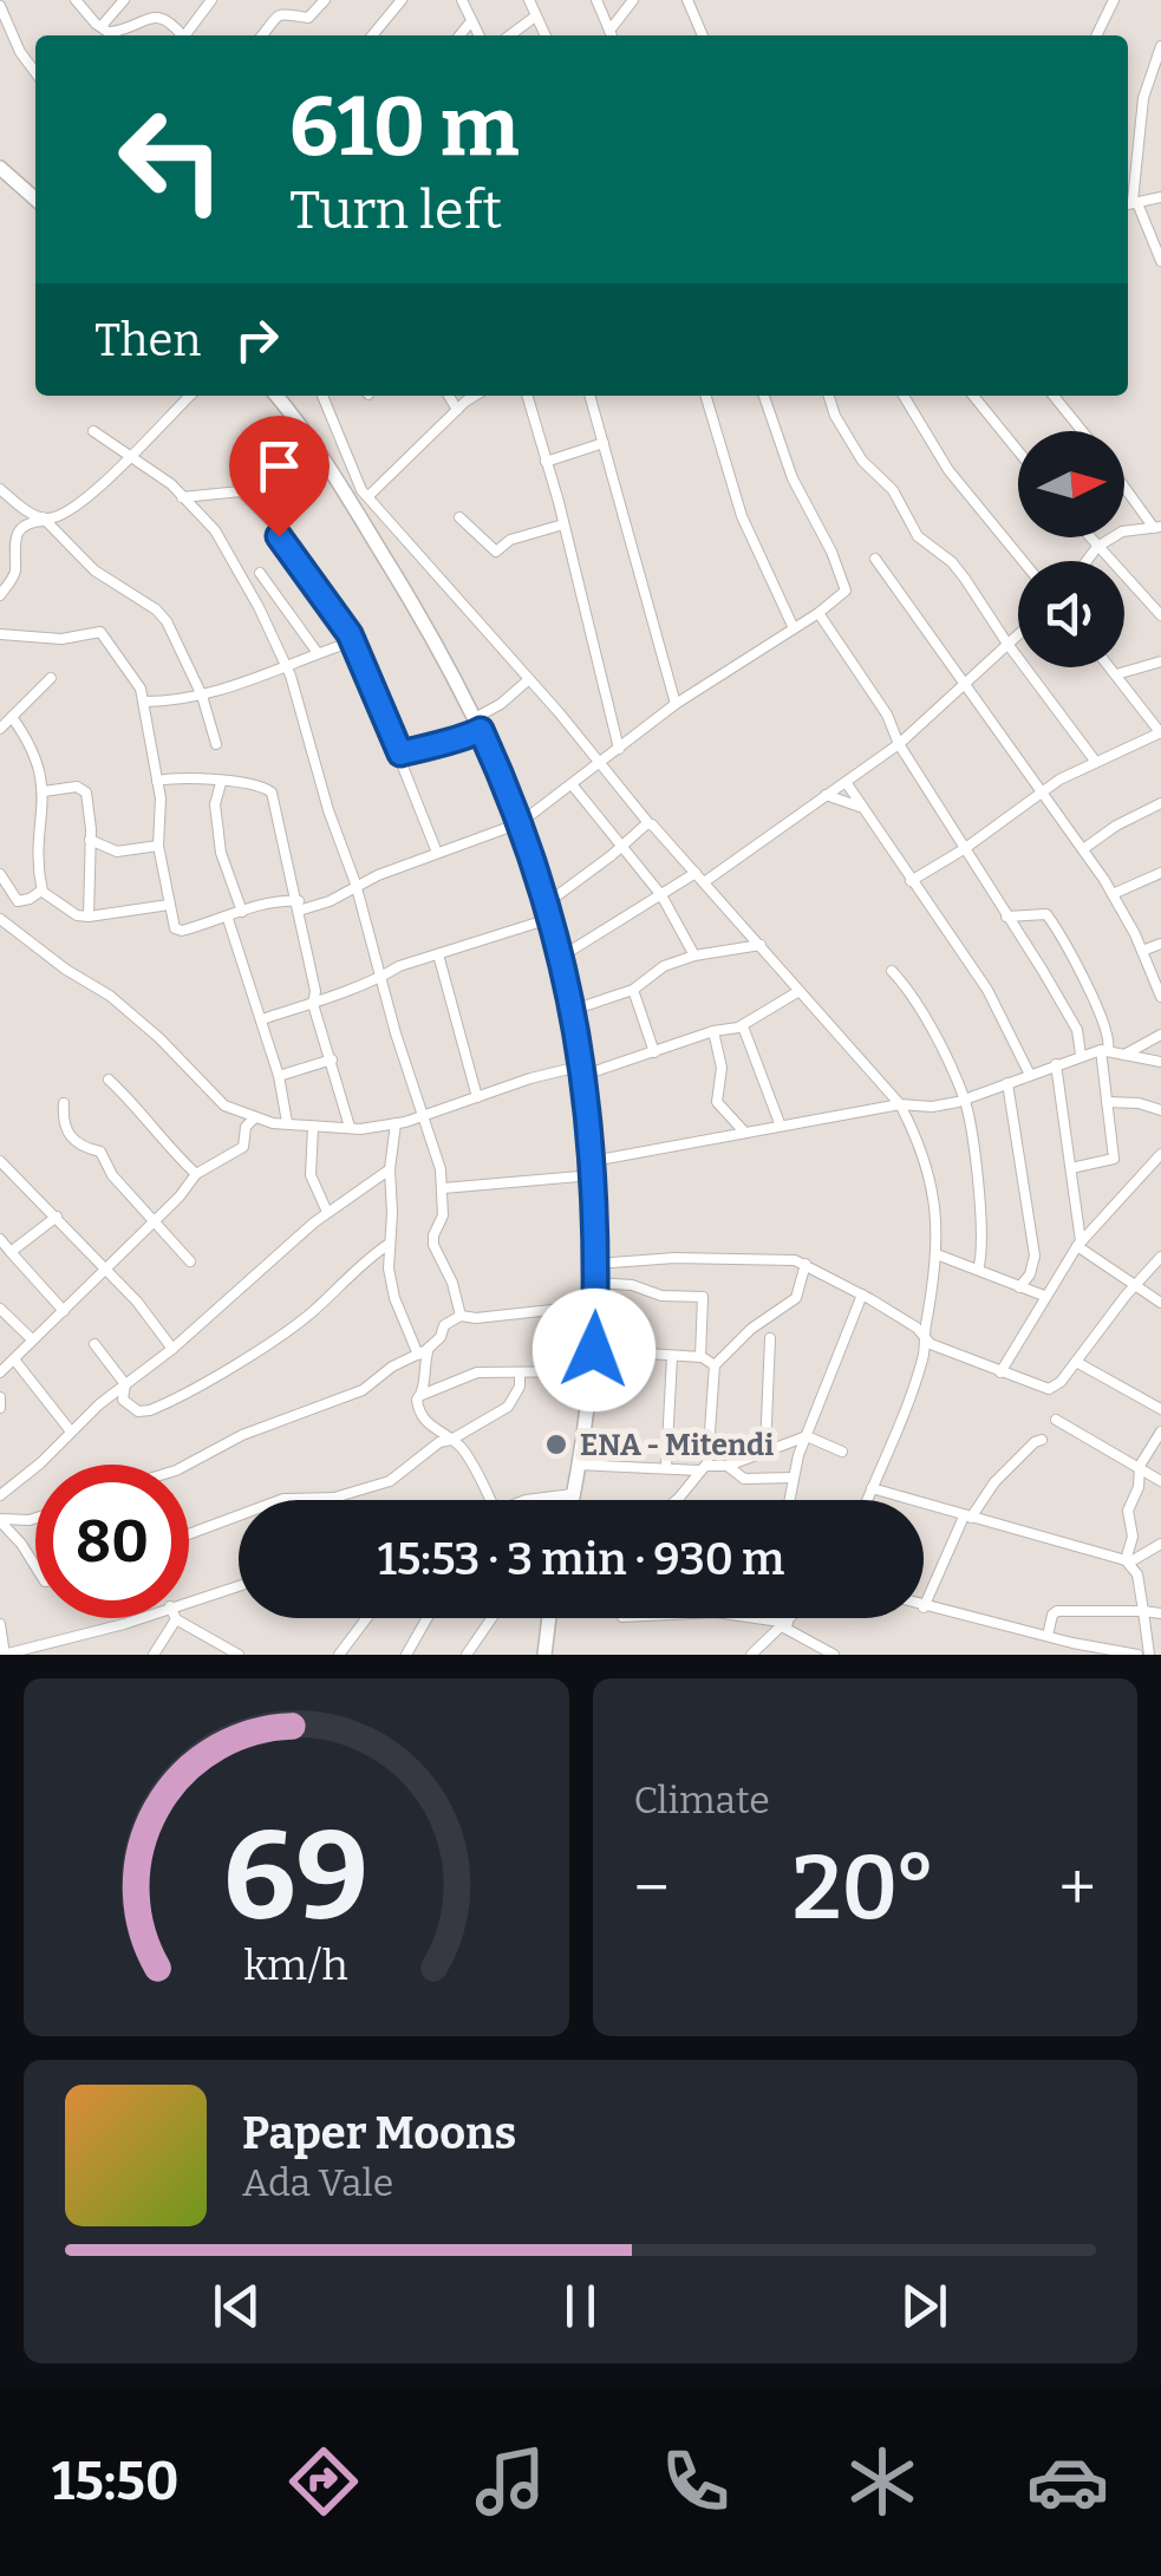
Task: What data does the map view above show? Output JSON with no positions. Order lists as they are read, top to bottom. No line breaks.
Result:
{"places":["ENA - Mitendi"],"north":"right","page":{"turn":["610 m","Turn left"],"then":"Then","limit":"80","trip":"15:53 · 3 min · 930 m","tile":"Climate","heat":["−","20°","+"],"song":["Paper Moons","Ada Vale"],"tabs":"15:50","gauge":["69","km/h"]}}
